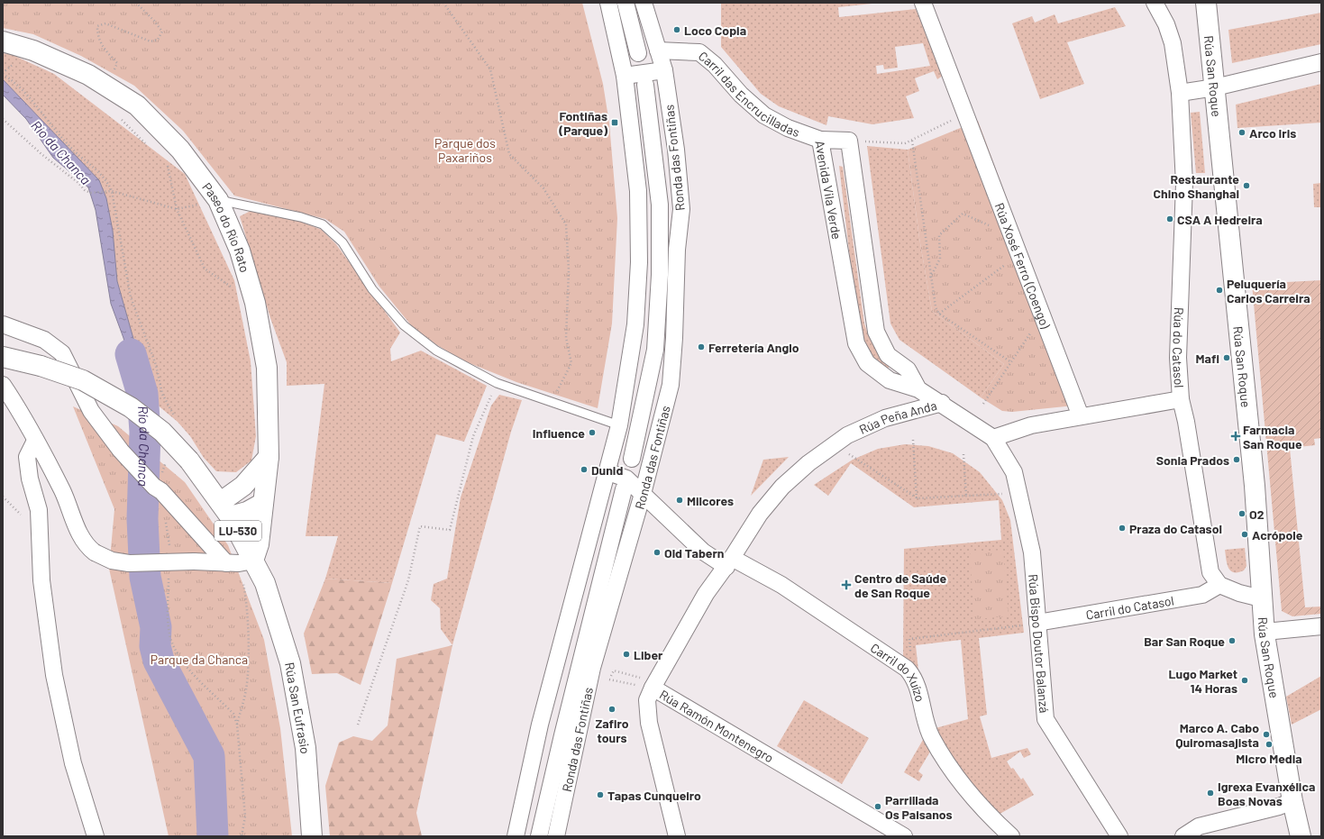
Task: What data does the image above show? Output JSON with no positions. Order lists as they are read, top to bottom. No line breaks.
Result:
{"streets":{"street":["Rúa San Roque","Carril das Encrucilladas","Ronda das Fontiñas","Avenida Vila Verde","Paseo do Río Rato","Rúa Xosé Ferro (Coengo)","Rúa do Catasol","Rúa Peña Anda","LU-530","Carril do Catasol","Rúa Bispo Doutor Balanzá","Carril do Xuízo","Rúa San Eufrasio","Rúa Ramón Montenegro"]},"crossings":[["Carril das Encrucilladas","Ronda das Fontiñas"],["Carril das Encrucilladas","Avenida Vila Verde"],["Ronda das Fontiñas","Carril do Xuízo"],["Avenida Vila Verde","Rúa Peña Anda"],["Paseo do Río Rato","LU-530"],["Paseo do Río Rato","Rúa San Eufrasio"],["Rúa do Catasol","Carril do Catasol"],["Rúa Peña Anda","Rúa Bispo Doutor Balanzá"],["Rúa Peña Anda","Carril do Xuízo"],["Rúa Peña Anda","Rúa Ramón Montenegro"],["LU-530","Rúa San Eufrasio"],["Carril do Catasol","Rúa Bispo Doutor Balanzá"],["Carril do Xuízo","Rúa Ramón Montenegro"]],"water":["Río da Chanca"],"parks":["Parque dos Paxariños","Parque da Chanca"],"places":{"other":["Loco Copia","Arco Iris","Restaurante Chino Shanghai","CSA A Hedreira","Peluquería Carlos Carreira","Ferretería Anglo","Mafi","Influence","Sonia Prados","Dunid","Milcores","O2","Praza do Catasol","Acrópole","Old Tabern","Bar San Roque","Liber","Lugo Market 14 Horas","Zafiro tours","Marco A. Cabo Quiromasajista","Micro Media","Igrexa Evanxélica Boas Novas","Tapas Cunqueiro","Parrillada Os Paisanos"],"transit":["Fontiñas (Parque)"],"health":["Farmacia San Roque","Centro de Saúde de San Roque"]}}
